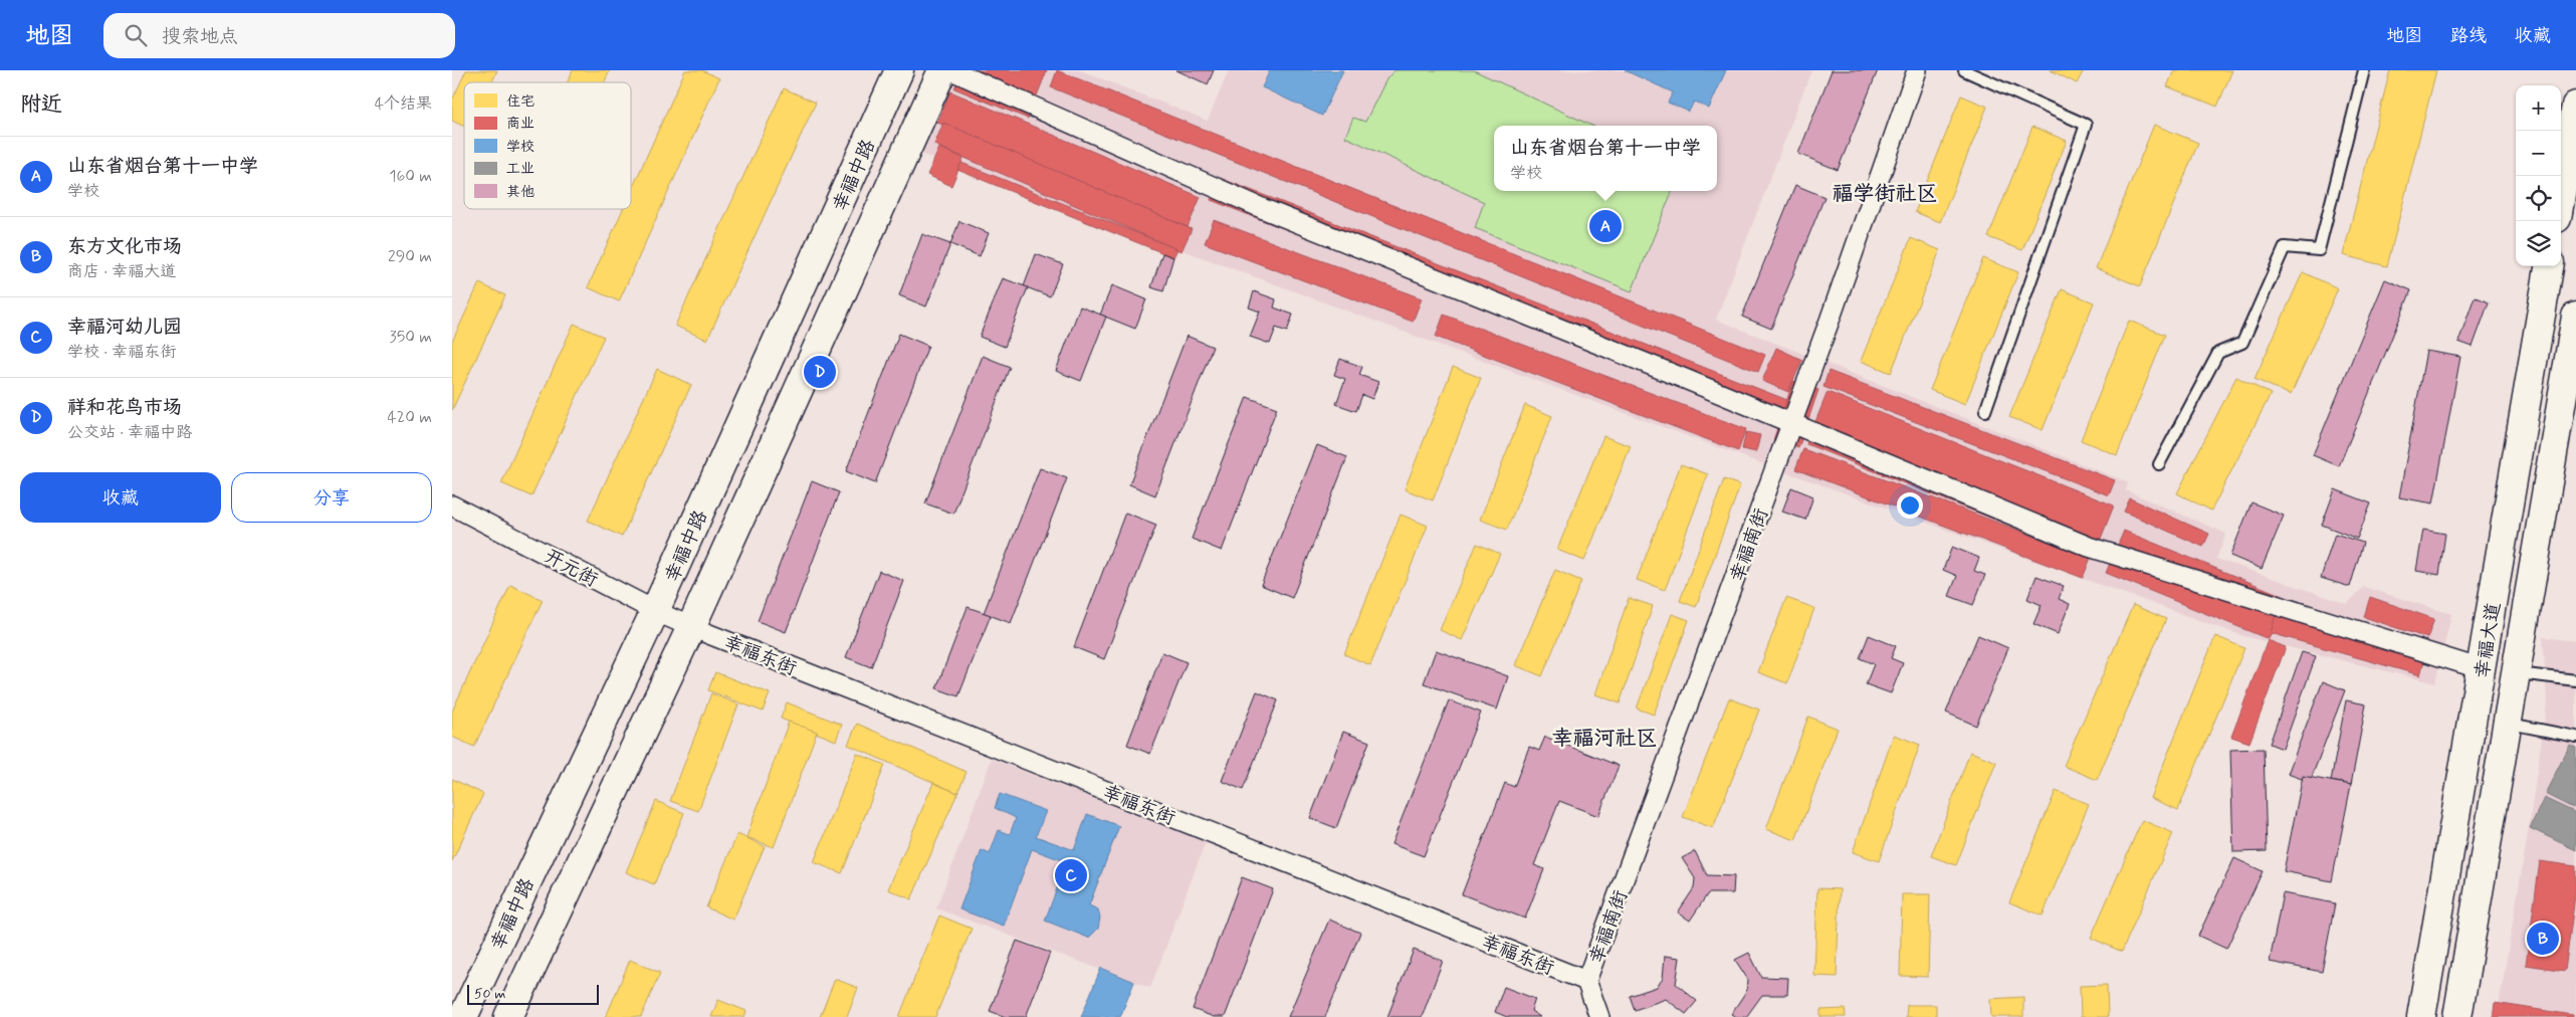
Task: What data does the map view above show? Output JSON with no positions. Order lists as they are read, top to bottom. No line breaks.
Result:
{"streets":{"main road":["幸福中路","幸福大道"],"street":["幸福南街","开元街","幸福东街"]},"crossings":[["幸福中路","开元街"],["幸福中路","幸福东街"],["幸福南街","幸福东街"],["开元街","幸福东街"]],"districts":["福学街社区","幸福河社区"],"legend":["住宅","商业","学校","工业","其他"],"scale_bar":"50 m","page":{"header":"地图","search":"搜索地点","nav":["地图","路线","收藏"],"heading":["附近","4个结果"],"map_buttons":["+","−"],"popup":["山东省烟台第十一中学","学校"],"list":[{"mark":"A","name":"山东省烟台第十一中学","note":"学校","value":"160 m"},{"mark":"B","name":"东方文化市场","note":"商店 · 幸福大道","value":"290 m"},{"mark":"C","name":"幸福河幼儿园","note":"学校 · 幸福东街","value":"350 m"},{"mark":"D","name":"祥和花鸟市场","note":"公交站 · 幸福中路","value":"420 m"}],"pins":["A","D","C","B"],"buttons":["收藏","分享"],"scale":"50 m"}}
